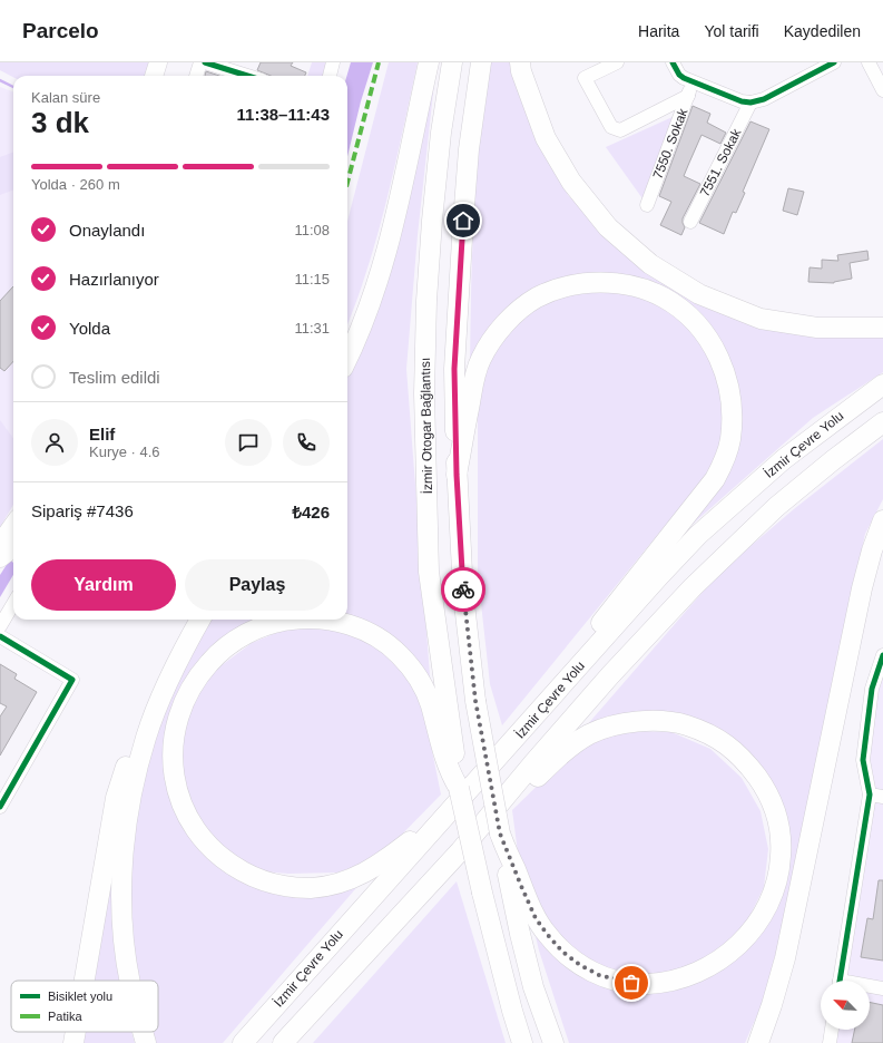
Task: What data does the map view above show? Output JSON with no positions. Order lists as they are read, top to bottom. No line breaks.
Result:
{"streets":{"highway":["İzmir Otogar Bağlantısı","İzmir Çevre Yolu"],"street":["7550. Sokak","7551. Sokak"]},"legend":["Bisiklet yolu","Patika"],"north":"top left","page":{"header":"Parcelo","nav":["Harita","Yol tarifi","Kaydedilen"],"heading":["3 dk","Kalan süre","11:38–11:43"],"panel":["Elif","Kurye · 4.6","Sipariş #7436","₺426"],"bar":"Yolda · 260 m","list":[["Onaylandı","11:08"],["Hazırlanıyor","11:15"],["Yolda","11:31"],"Teslim edildi"],"buttons":["Yardım","Paylaş"]}}
